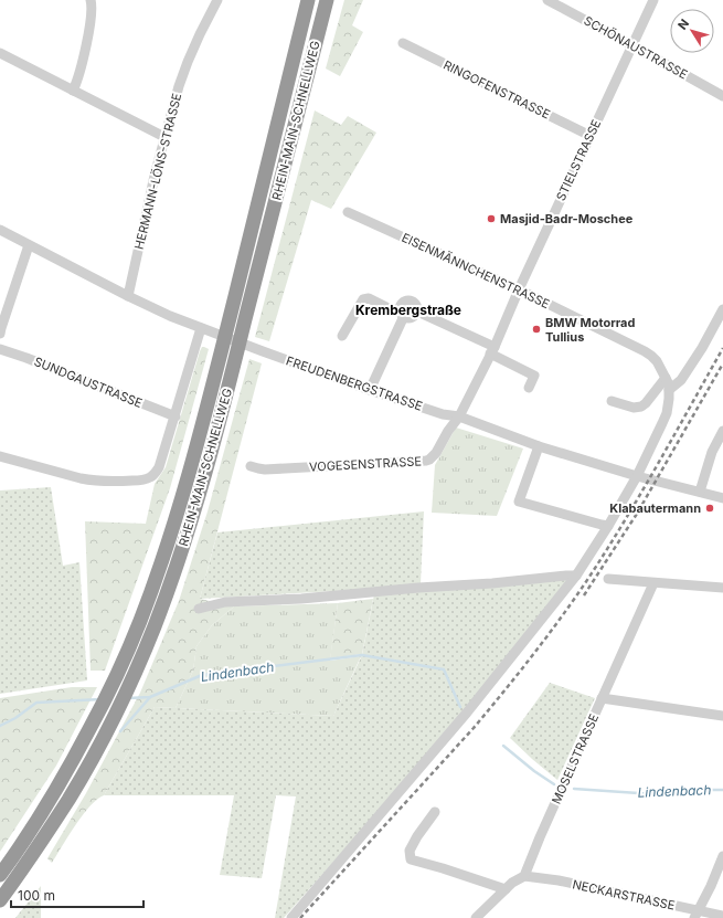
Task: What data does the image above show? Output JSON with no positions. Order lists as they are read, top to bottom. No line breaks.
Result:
{"streets":{"highway":["RHEIN-MAIN-SCHNELLWEG"],"street":["SCHÖNAUSTRASSE","RINGOFENSTRASSE","STIELSTRASSE","HERMANN-LÖNS-STRASSE","EISENMÄNNCHENSTRASSE","SUNDGAUSTRASSE","FREUDENBERGSTRASSE","VOGESENSTRASSE","MOSELSTRASSE","NECKARSTRASSE"]},"crossings":[["SCHÖNAUSTRASSE","STIELSTRASSE"],["RINGOFENSTRASSE","STIELSTRASSE"],["STIELSTRASSE","EISENMÄNNCHENSTRASSE"],["STIELSTRASSE","FREUDENBERGSTRASSE"],["STIELSTRASSE","VOGESENSTRASSE"],["HERMANN-LÖNS-STRASSE","FREUDENBERGSTRASSE"],["EISENMÄNNCHENSTRASSE","FREUDENBERGSTRASSE"],["FREUDENBERGSTRASSE","VOGESENSTRASSE"],["MOSELSTRASSE","NECKARSTRASSE"]],"districts":["Krembergstraße"],"water":["Lindenbach"],"places":["Masjid-Badr-Moschee","BMW Motorrad Tullius","Klabautermann"],"scale_bar":"100 m","north":"top left"}
